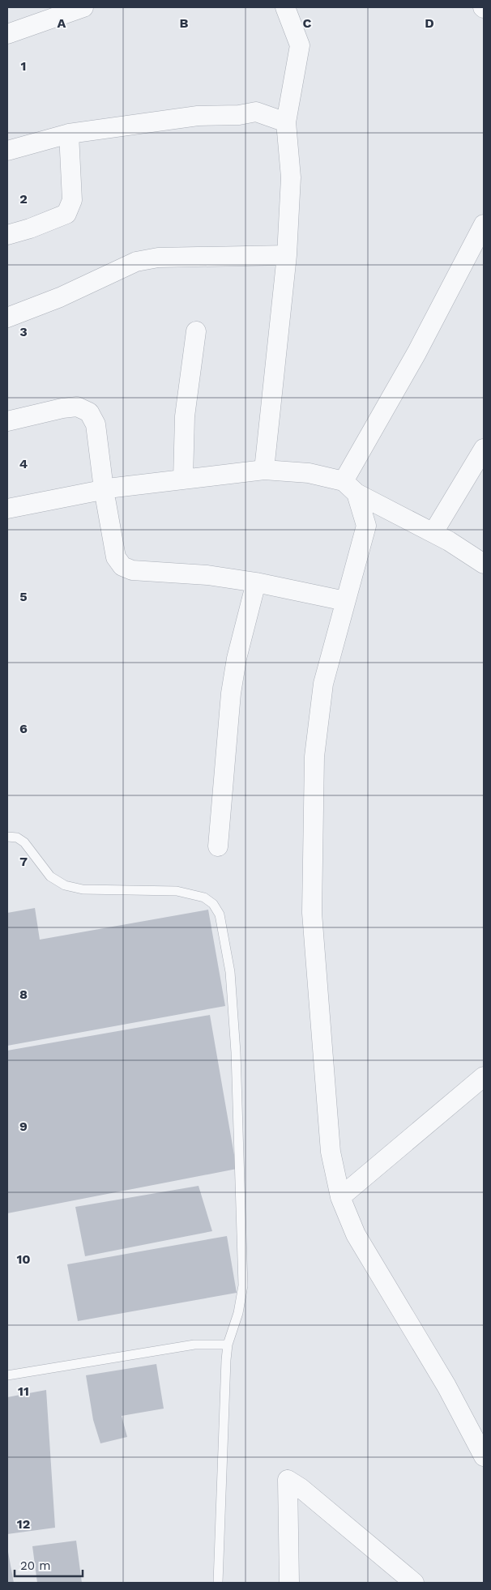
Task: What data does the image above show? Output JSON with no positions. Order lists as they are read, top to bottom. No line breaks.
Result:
{"scale_bar":"20 m","grid":{"columns":["A","B","C","D"],"rows":["1","2","3","4","5","6","7","8","9","10","11","12"]}}
